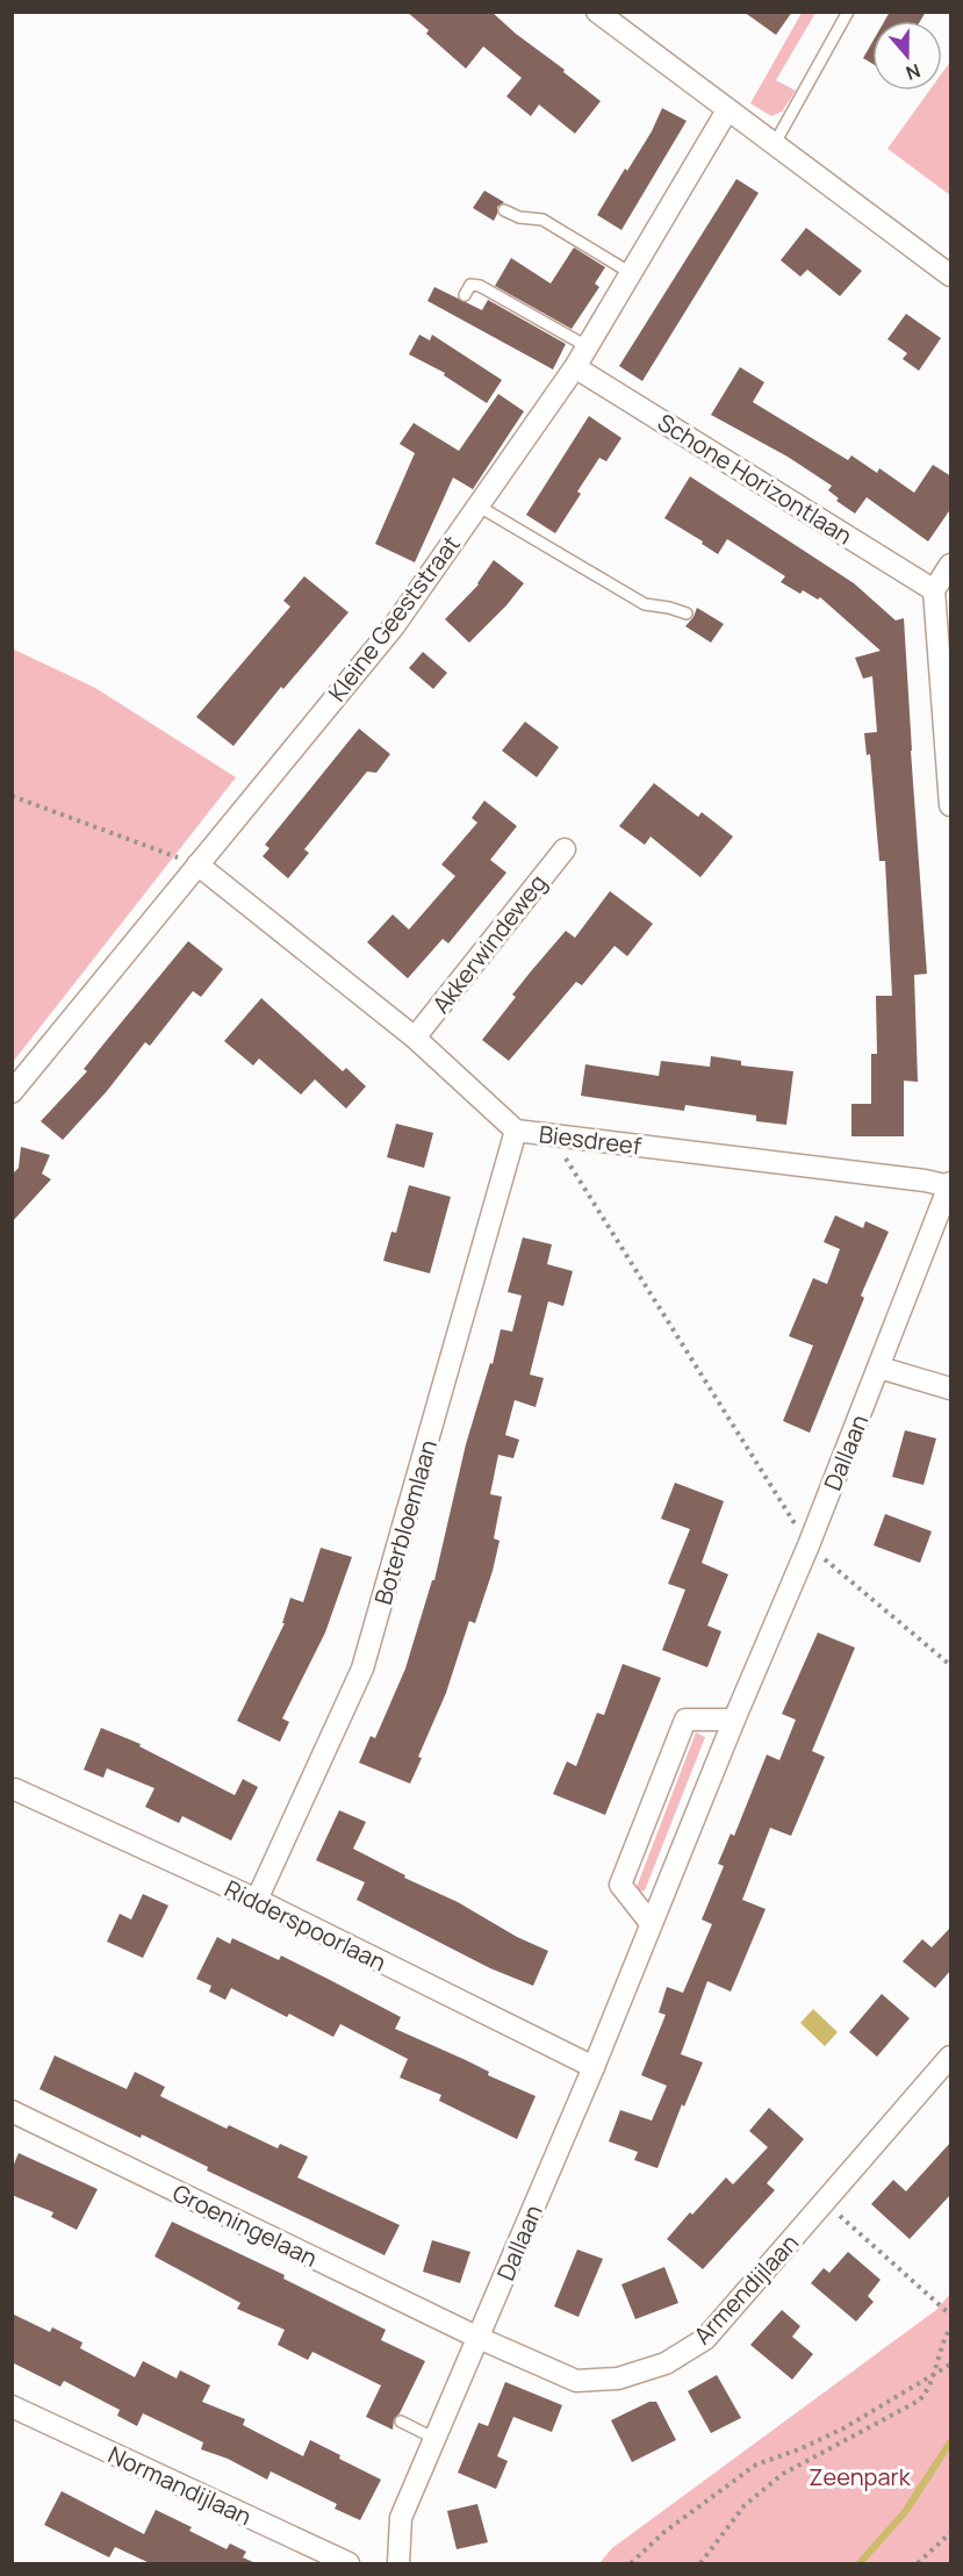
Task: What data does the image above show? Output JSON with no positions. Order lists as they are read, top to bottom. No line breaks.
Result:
{"streets":{"street":["Schone Horizontlaan","Kleine Geeststraat","Akkerwindeweg","Biesdreef","Dallaan","Boterbloemlaan","Ridderspoorlaan","Groeningelaan","Armendijlaan","Normandijlaan"]},"crossings":[["Schone Horizontlaan","Kleine Geeststraat"],["Kleine Geeststraat","Biesdreef"],["Akkerwindeweg","Biesdreef"],["Biesdreef","Dallaan"],["Biesdreef","Boterbloemlaan"],["Dallaan","Ridderspoorlaan"],["Dallaan","Groeningelaan"],["Dallaan","Armendijlaan"],["Boterbloemlaan","Ridderspoorlaan"],["Groeningelaan","Armendijlaan"]],"parks":["Zeenpark"],"north":"bottom"}
